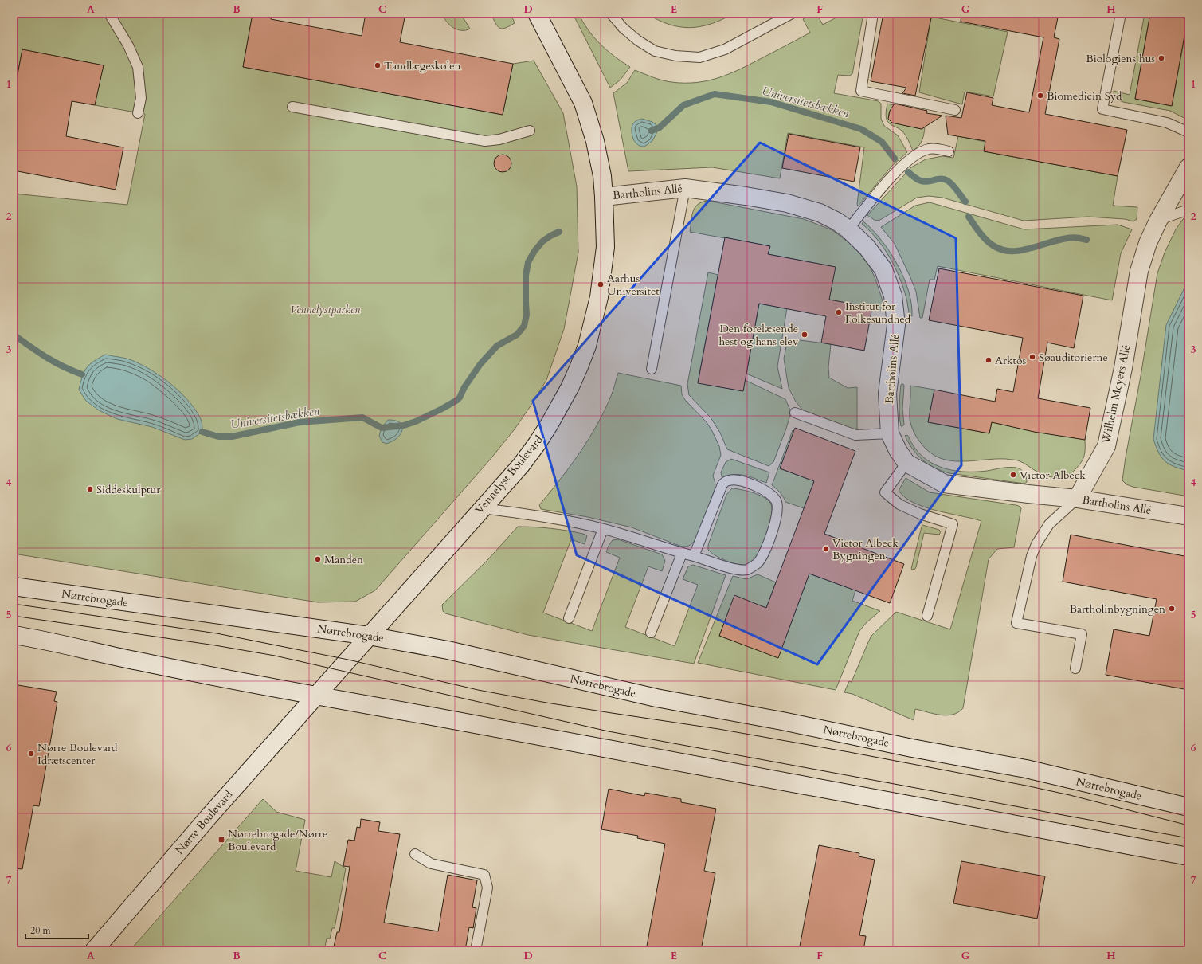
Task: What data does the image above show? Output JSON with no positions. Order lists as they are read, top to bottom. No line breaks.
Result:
{"streets":{"main road":["Bartholins Allé","Wilhelm Meyers Allé","Vennelyst Boulevard","Nørrebrogade","Nørre Boulevard"]},"crossings":[["Bartholins Allé","Wilhelm Meyers Allé"],["Bartholins Allé","Vennelyst Boulevard"],["Vennelyst Boulevard","Nørrebrogade"],["Vennelyst Boulevard","Nørre Boulevard"]],"water":["Universitetsbækken"],"parks":["Vennelystparken"],"places":{"other":["Biologiens hus","Tandlægeskolen","Biomedicin Syd","Aarhus Universitet","Institut for Folkesundhed","Den forelæsende hest og hans elev","Søauditorierne","Arktos","Victor Albeck","Siddeskulptur","Victor Albeck Bygningen","Manden","Bartholinbygningen","Nørre Boulevard Idrætscenter"],"transit":["Nørrebrogade/Nørre Boulevard"]},"scale_bar":"20 m","grid":{"columns":["A","B","C","D","E","F","G","H"],"rows":["1","2","3","4","5","6","7"]}}
